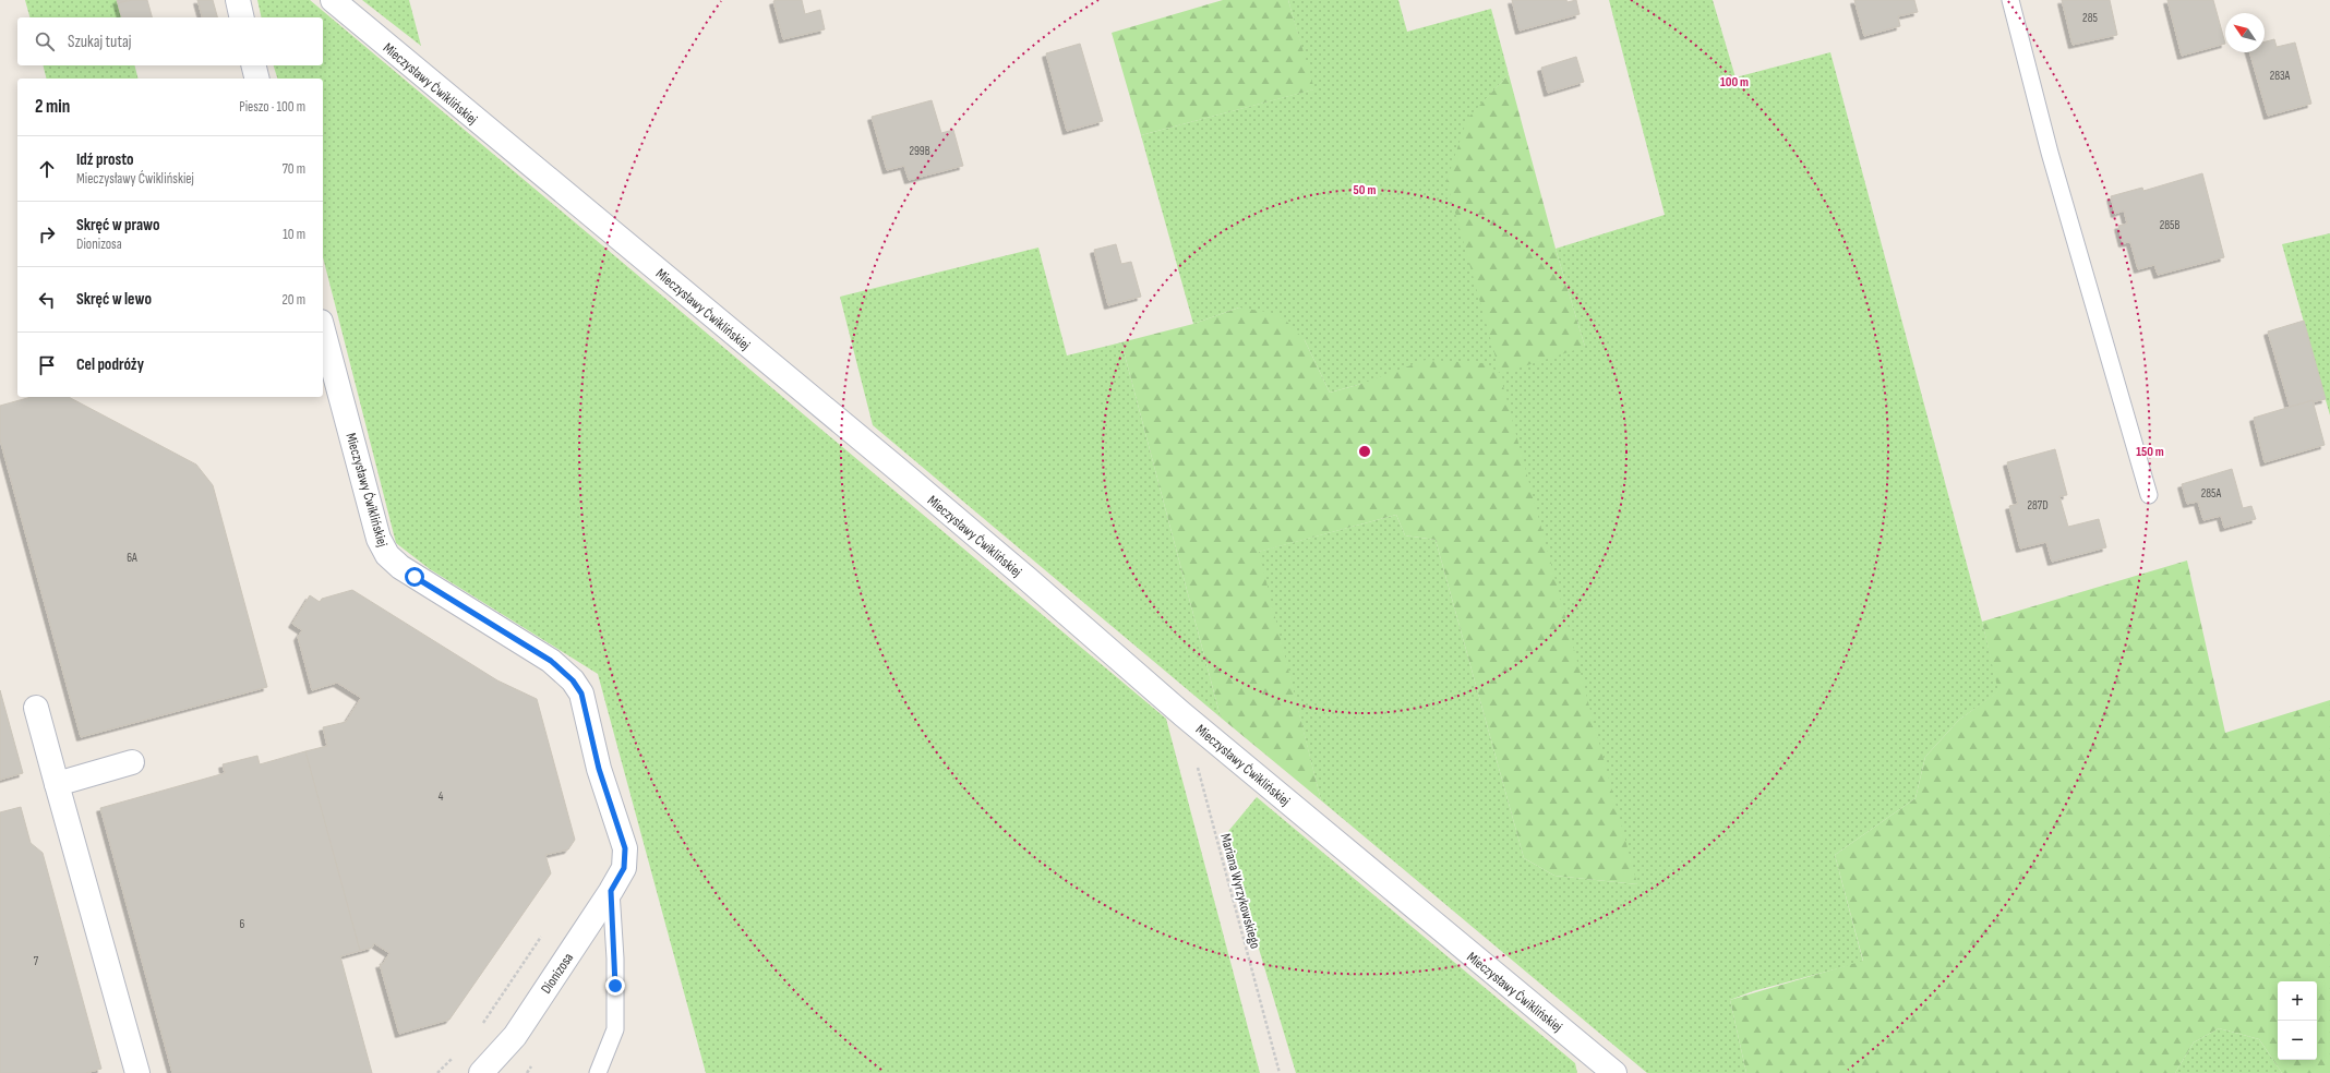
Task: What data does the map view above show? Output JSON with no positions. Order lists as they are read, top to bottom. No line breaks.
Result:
{"streets":{"street":["Mieczysławy Ćwiklińskiej","Dionizosa"],"path":["Mariana Wyrzykowskiego"]},"crossings":[["Mieczysławy Ćwiklińskiej","Dionizosa"]],"house_numbers":["285","283A","299B","285B","285A","287D","6A","4","6","7"],"north":"top left","page":{"search":"Szukaj tutaj","heading":["2 min","Pieszo · 100 m"],"list":[["Idź prosto","Mieczysławy Ćwiklińskiej","70 m"],["Skręć w prawo","Dionizosa","10 m"],["Skręć w lewo","20 m"],"Cel podróży"],"map_buttons":["+","−"]},"rings":["100 m","50 m","150 m"]}
